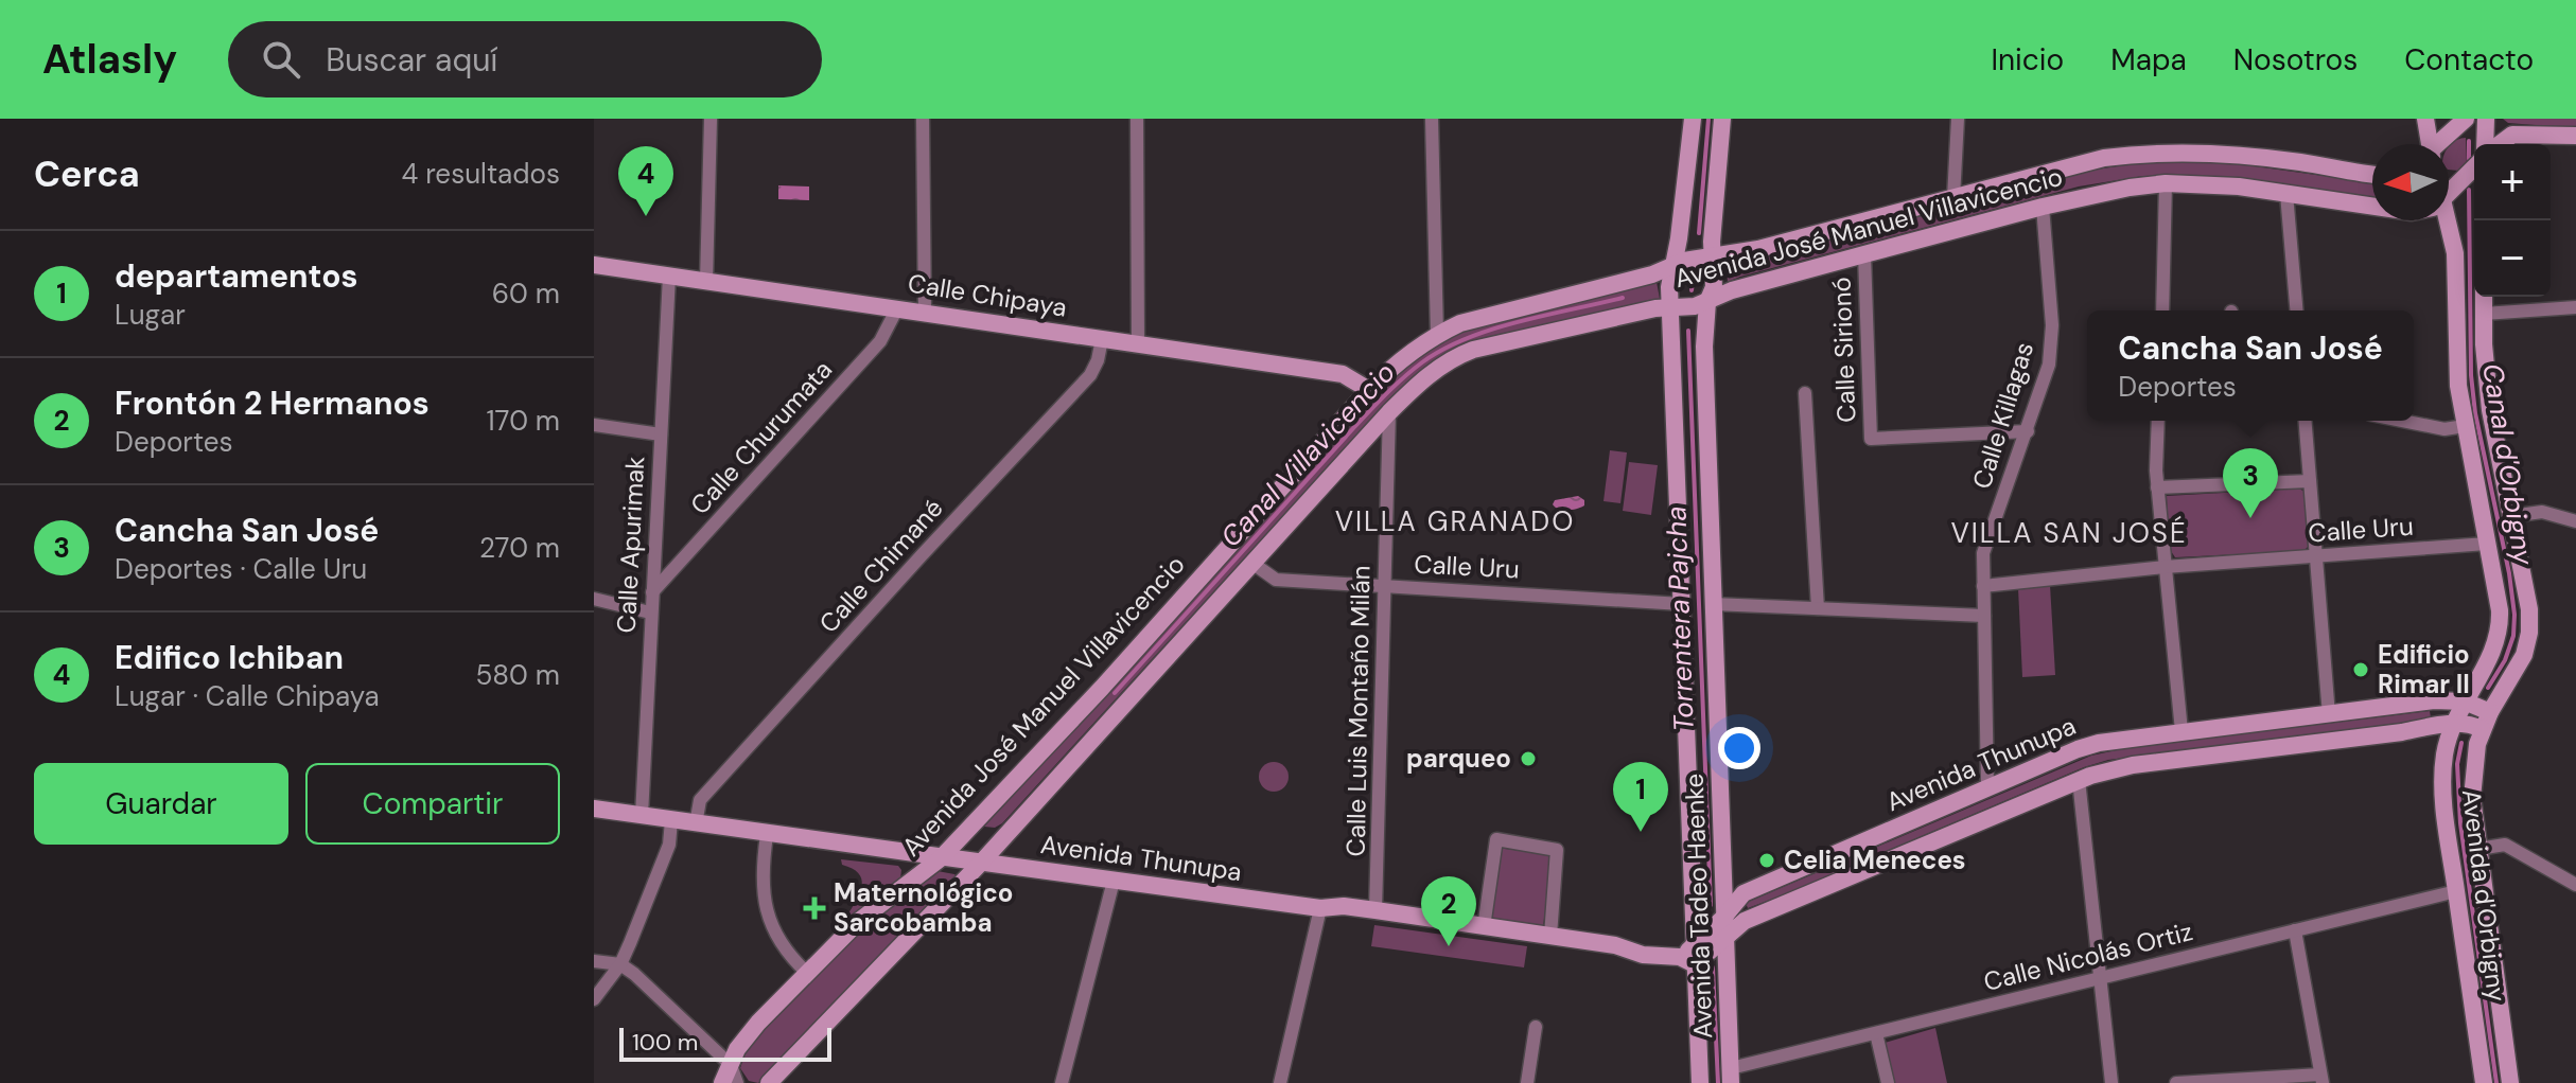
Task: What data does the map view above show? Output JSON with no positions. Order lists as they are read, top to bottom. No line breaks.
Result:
{"streets":{"main road":["Avenida José Manuel Villavicencio","Calle Chipaya","Avenida Thunupa","Avenida d'Orbigny","Avenida Tadeo Haenke"],"street":["Calle Sirionó","Calle Killagas","Calle Churumata","Calle Uru","Calle Apurimak","Calle Chimané","Calle Luis Montaño Milán","Calle Nicolás Ortiz"]},"crossings":[["Avenida José Manuel Villavicencio","Calle Chipaya"],["Avenida José Manuel Villavicencio","Calle Sirionó"],["Avenida José Manuel Villavicencio","Calle Killagas"],["Avenida José Manuel Villavicencio","Calle Uru"],["Avenida José Manuel Villavicencio","Calle Luis Montaño Milán"],["Avenida José Manuel Villavicencio","Avenida Thunupa"],["Avenida José Manuel Villavicencio","Avenida Tadeo Haenke"],["Calle Chipaya","Calle Churumata"],["Calle Chipaya","Calle Apurimak"],["Calle Chipaya","Calle Chimané"],["Calle Sirionó","Calle Killagas"],["Calle Killagas","Calle Uru"],["Calle Killagas","Avenida Thunupa"],["Calle Churumata","Calle Apurimak"],["Calle Uru","Calle Luis Montaño Milán"],["Calle Uru","Avenida d'Orbigny"],["Calle Uru","Avenida Tadeo Haenke"],["Calle Apurimak","Avenida Thunupa"],["Calle Chimané","Avenida Thunupa"],["Calle Luis Montaño Milán","Avenida Thunupa"],["Avenida Thunupa","Avenida d'Orbigny"],["Avenida Thunupa","Avenida Tadeo Haenke"],["Avenida d'Orbigny","Calle Nicolás Ortiz"],["Avenida Tadeo Haenke","Calle Nicolás Ortiz"]],"districts":["VILLA GRANADO","VILLA SAN JOSÉ"],"water":["Canal Villavicencio","Canal d'Orbigny","Torrentera Pajcha"],"places":{"other":["Edificio Rimar II","parqueo","Celia Meneces"],"health":["Maternológico Sarcobamba"]},"scale_bar":"100 m","north":"left","page":{"header":"Atlasly","search":"Buscar aquí","nav":["Inicio","Mapa","Nosotros","Contacto"],"heading":["Cerca","4 resultados"],"map_buttons":["+","−"],"pins":["4","3","1","2"],"list":[{"mark":"1","name":"departamentos","note":"Lugar","value":"60 m"},{"mark":"2","name":"Frontón 2 Hermanos","note":"Deportes","value":"170 m"},{"mark":"3","name":"Cancha San José","note":"Deportes · Calle Uru","value":"270 m"},{"mark":"4","name":"Edifico Ichiban","note":"Lugar · Calle Chipaya","value":"580 m"}],"popup":["Cancha San José","Deportes"],"buttons":["Guardar","Compartir"],"scale":"100 m"}}
